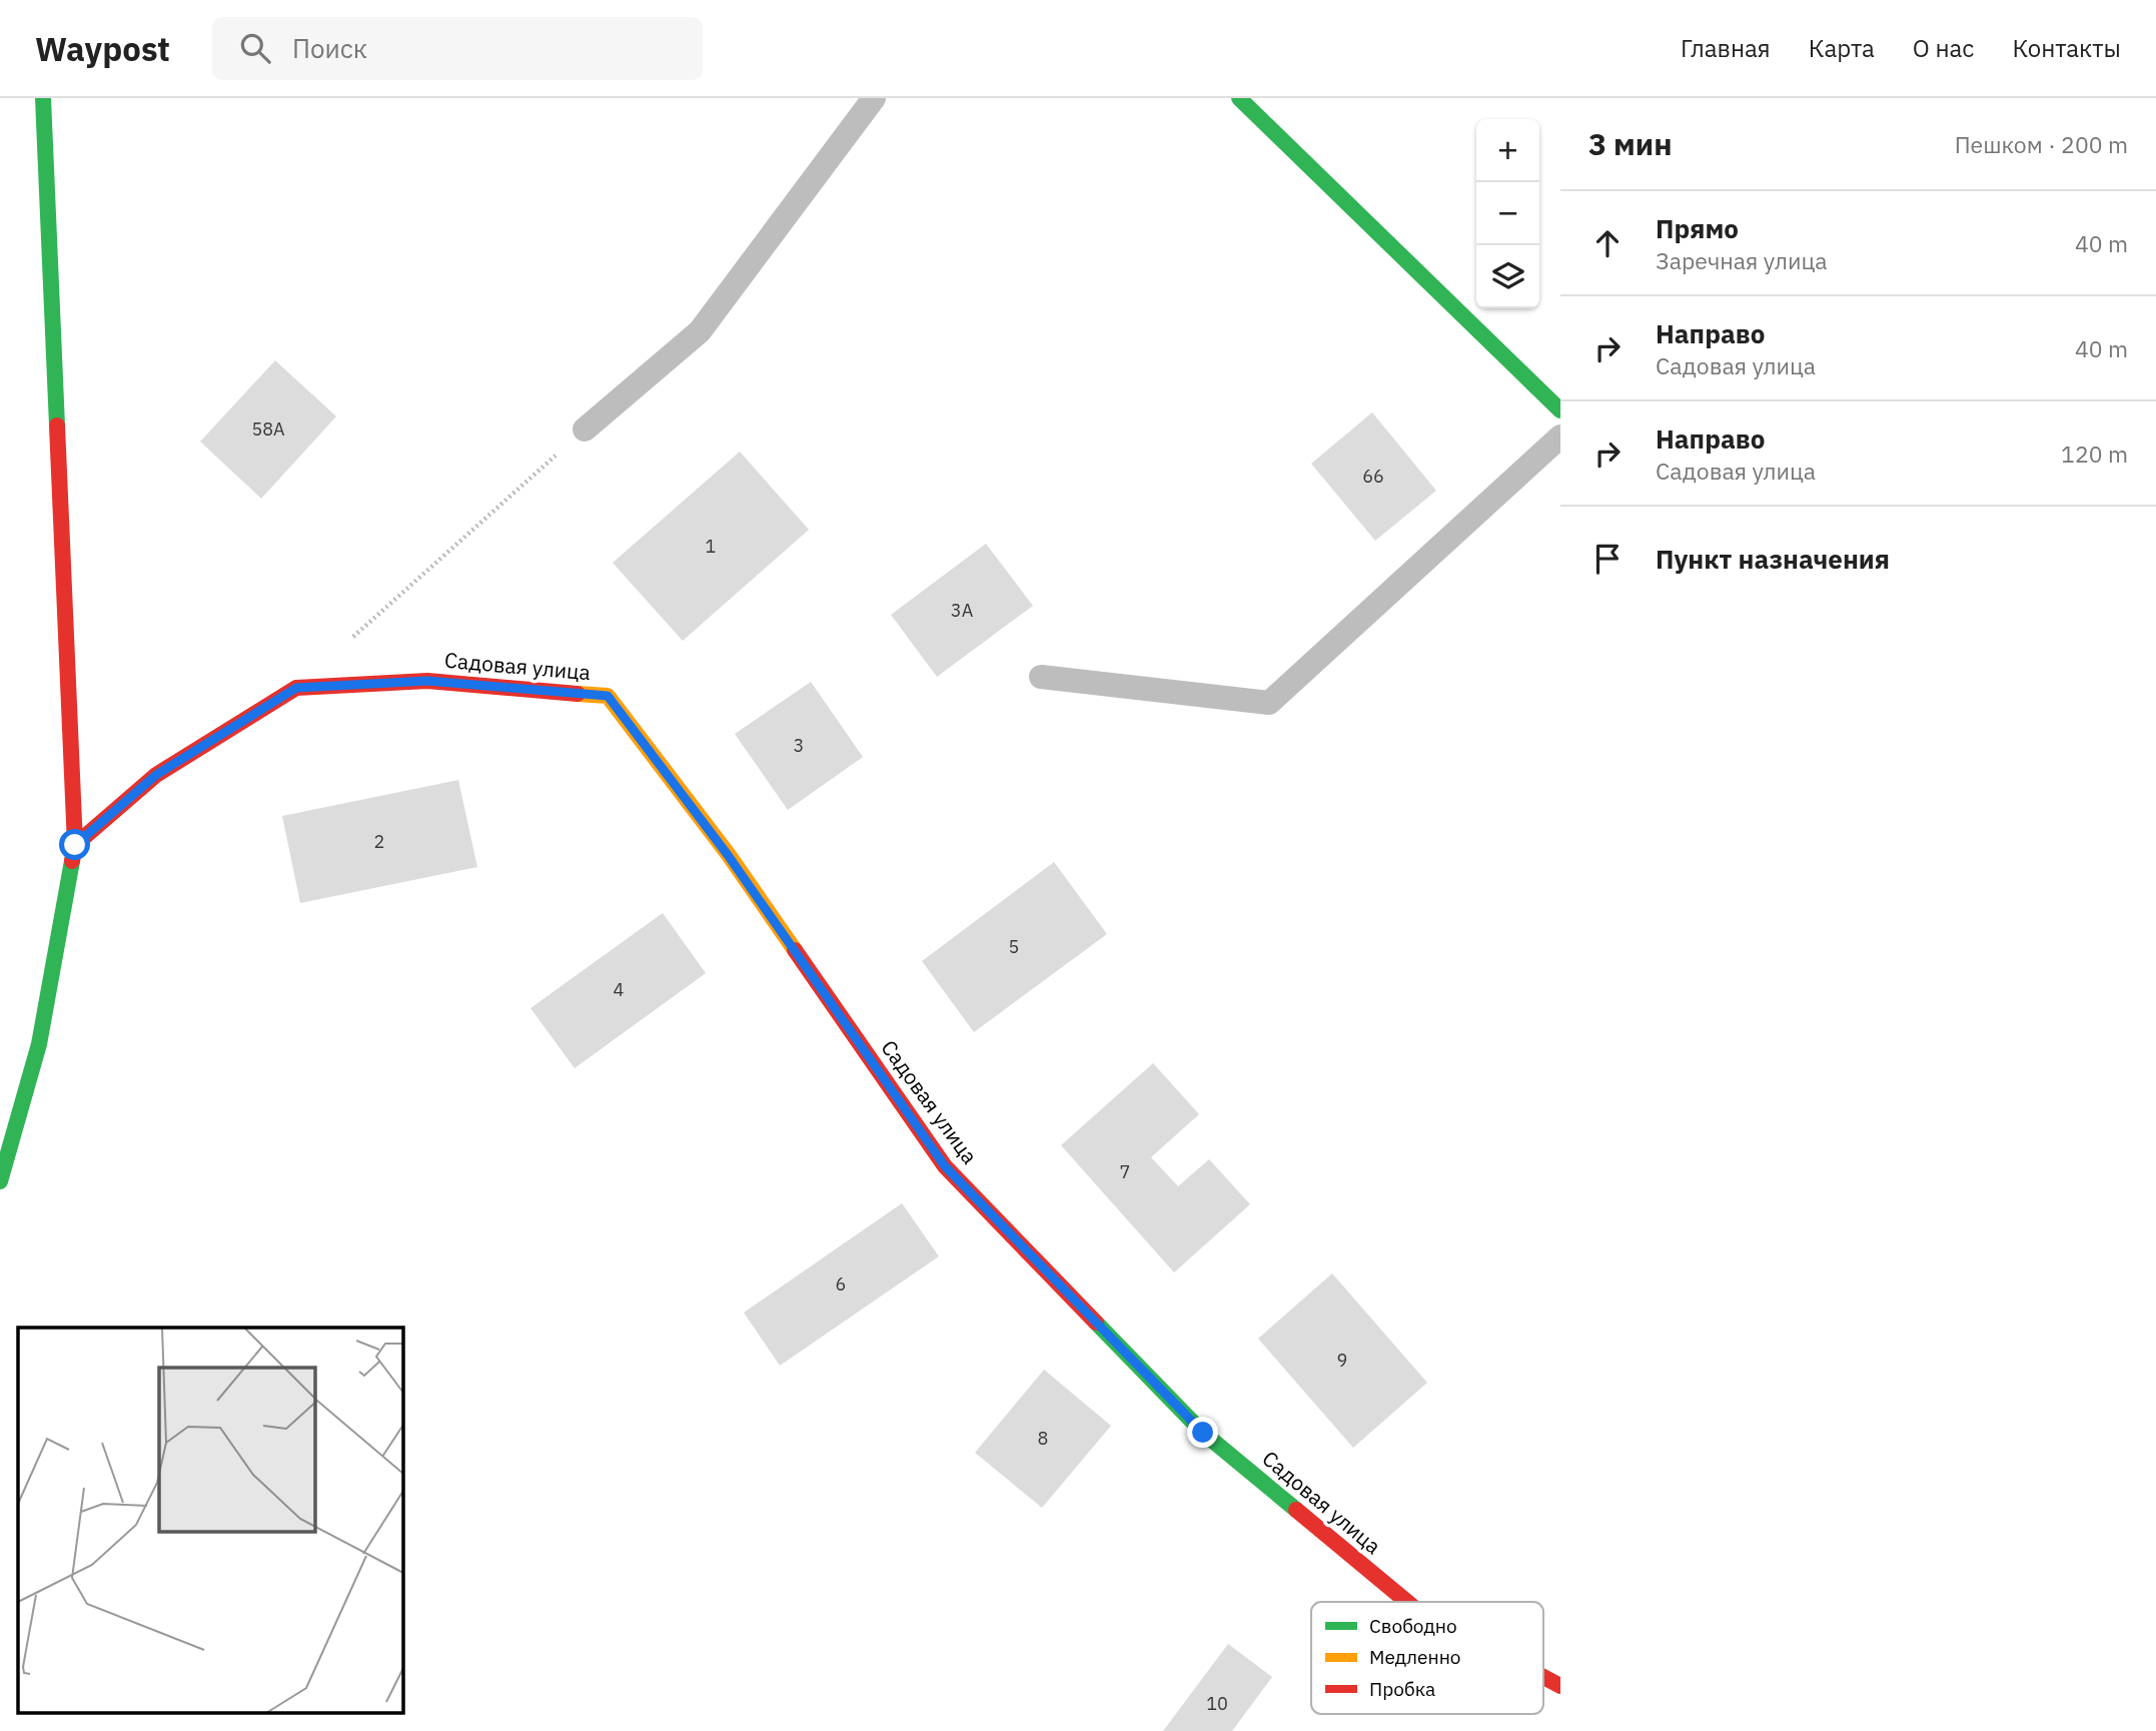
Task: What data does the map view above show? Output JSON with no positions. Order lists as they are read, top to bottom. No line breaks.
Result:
{"streets":{"street":["Садовая улица"]},"house_numbers":["58А","66","1","3А","3","2","5","4","7","6","9","8","10"],"legend":["Свободно","Медленно","Пробка"],"page":{"header":"Waypost","search":"Поиск","nav":["Главная","Карта","О нас","Контакты"],"heading":["3 мин","Пешком · 200 m"],"map_buttons":["+","−"],"list":[["Прямо","Заречная улица","40 m"],["Направо","Садовая улица","40 m"],["Направо","Садовая улица","120 m"],"Пункт назначения"]}}
